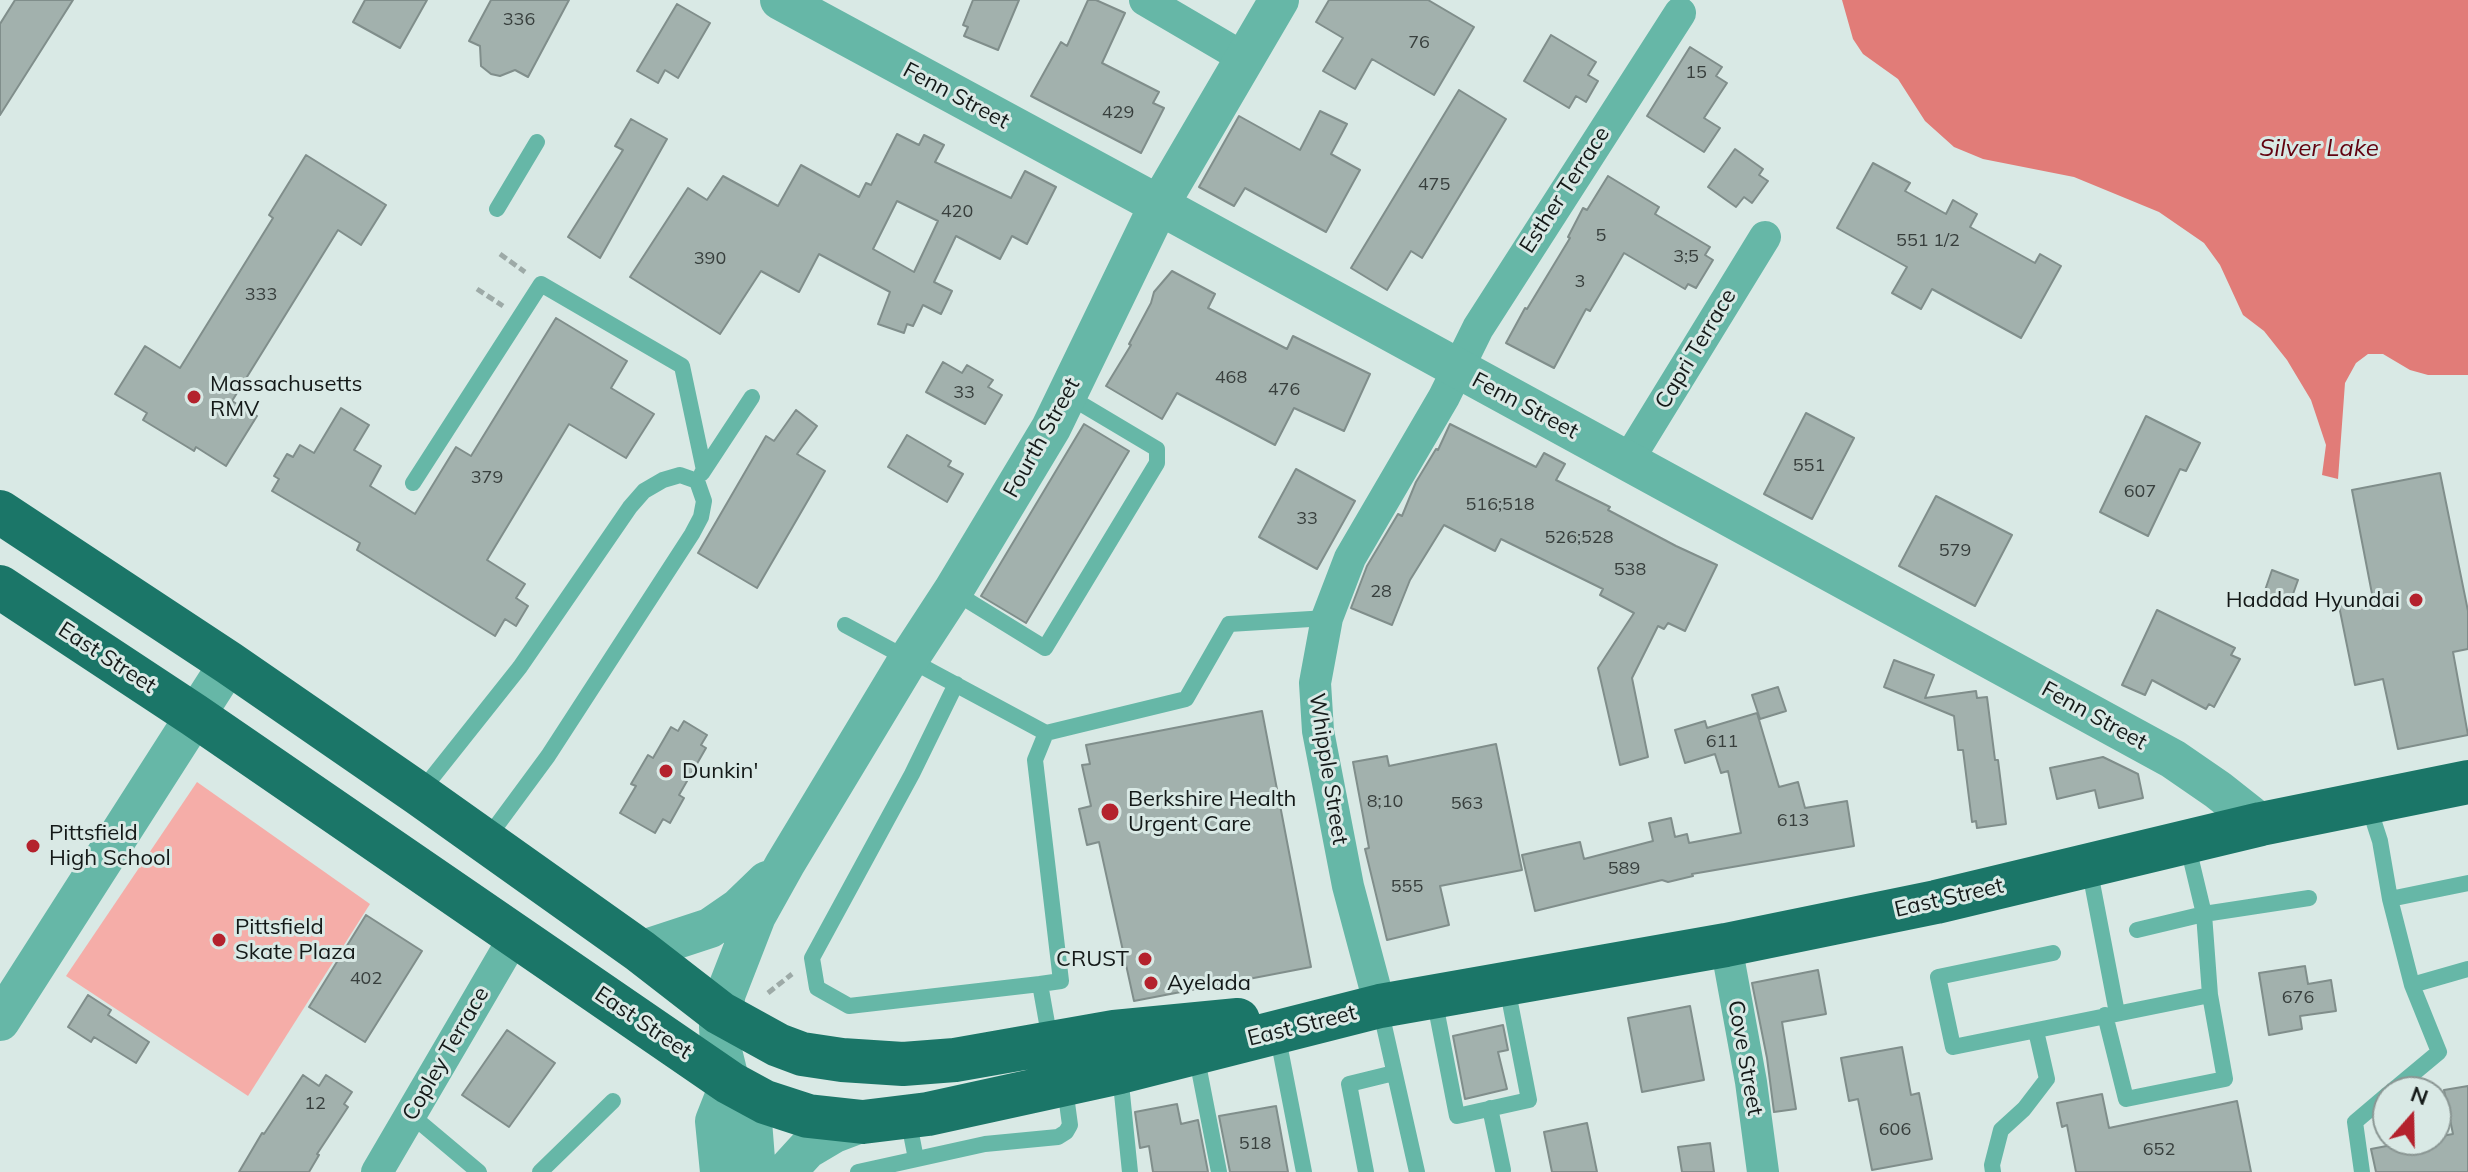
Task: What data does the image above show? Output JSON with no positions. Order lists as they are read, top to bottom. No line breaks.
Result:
{"streets":{"highway":["East Street"],"street":["Fenn Street","Esther Terrace","Capri Terrace","Fourth Street","Whipple Street","Copley Terrace","Cove Street"]},"crossings":[["Fenn Street","Esther Terrace"],["Fenn Street","Capri Terrace"],["Fenn Street","Fourth Street"],["Fenn Street","East Street"],["Fenn Street","Whipple Street"],["Esther Terrace","Whipple Street"],["Fourth Street","East Street"],["East Street","Whipple Street"],["East Street","Copley Terrace"],["East Street","Cove Street"]],"water":["Silver Lake"],"places":["Massachusetts RMV","Haddad Hyundai","Dunkin'","Berkshire Health Urgent Care","Pittsfield High School","Pittsfield Skate Plaza","CRUST","Ayelada"],"house_numbers":["336","76","15","429","475","420","5","551 1/2","3;5","390","3","333","468","476","33","551","379","607","516;518","33","526;528","579","538","28","611","8;10","563","613","589","555","402","676","12","606","518","652"],"north":"top"}
